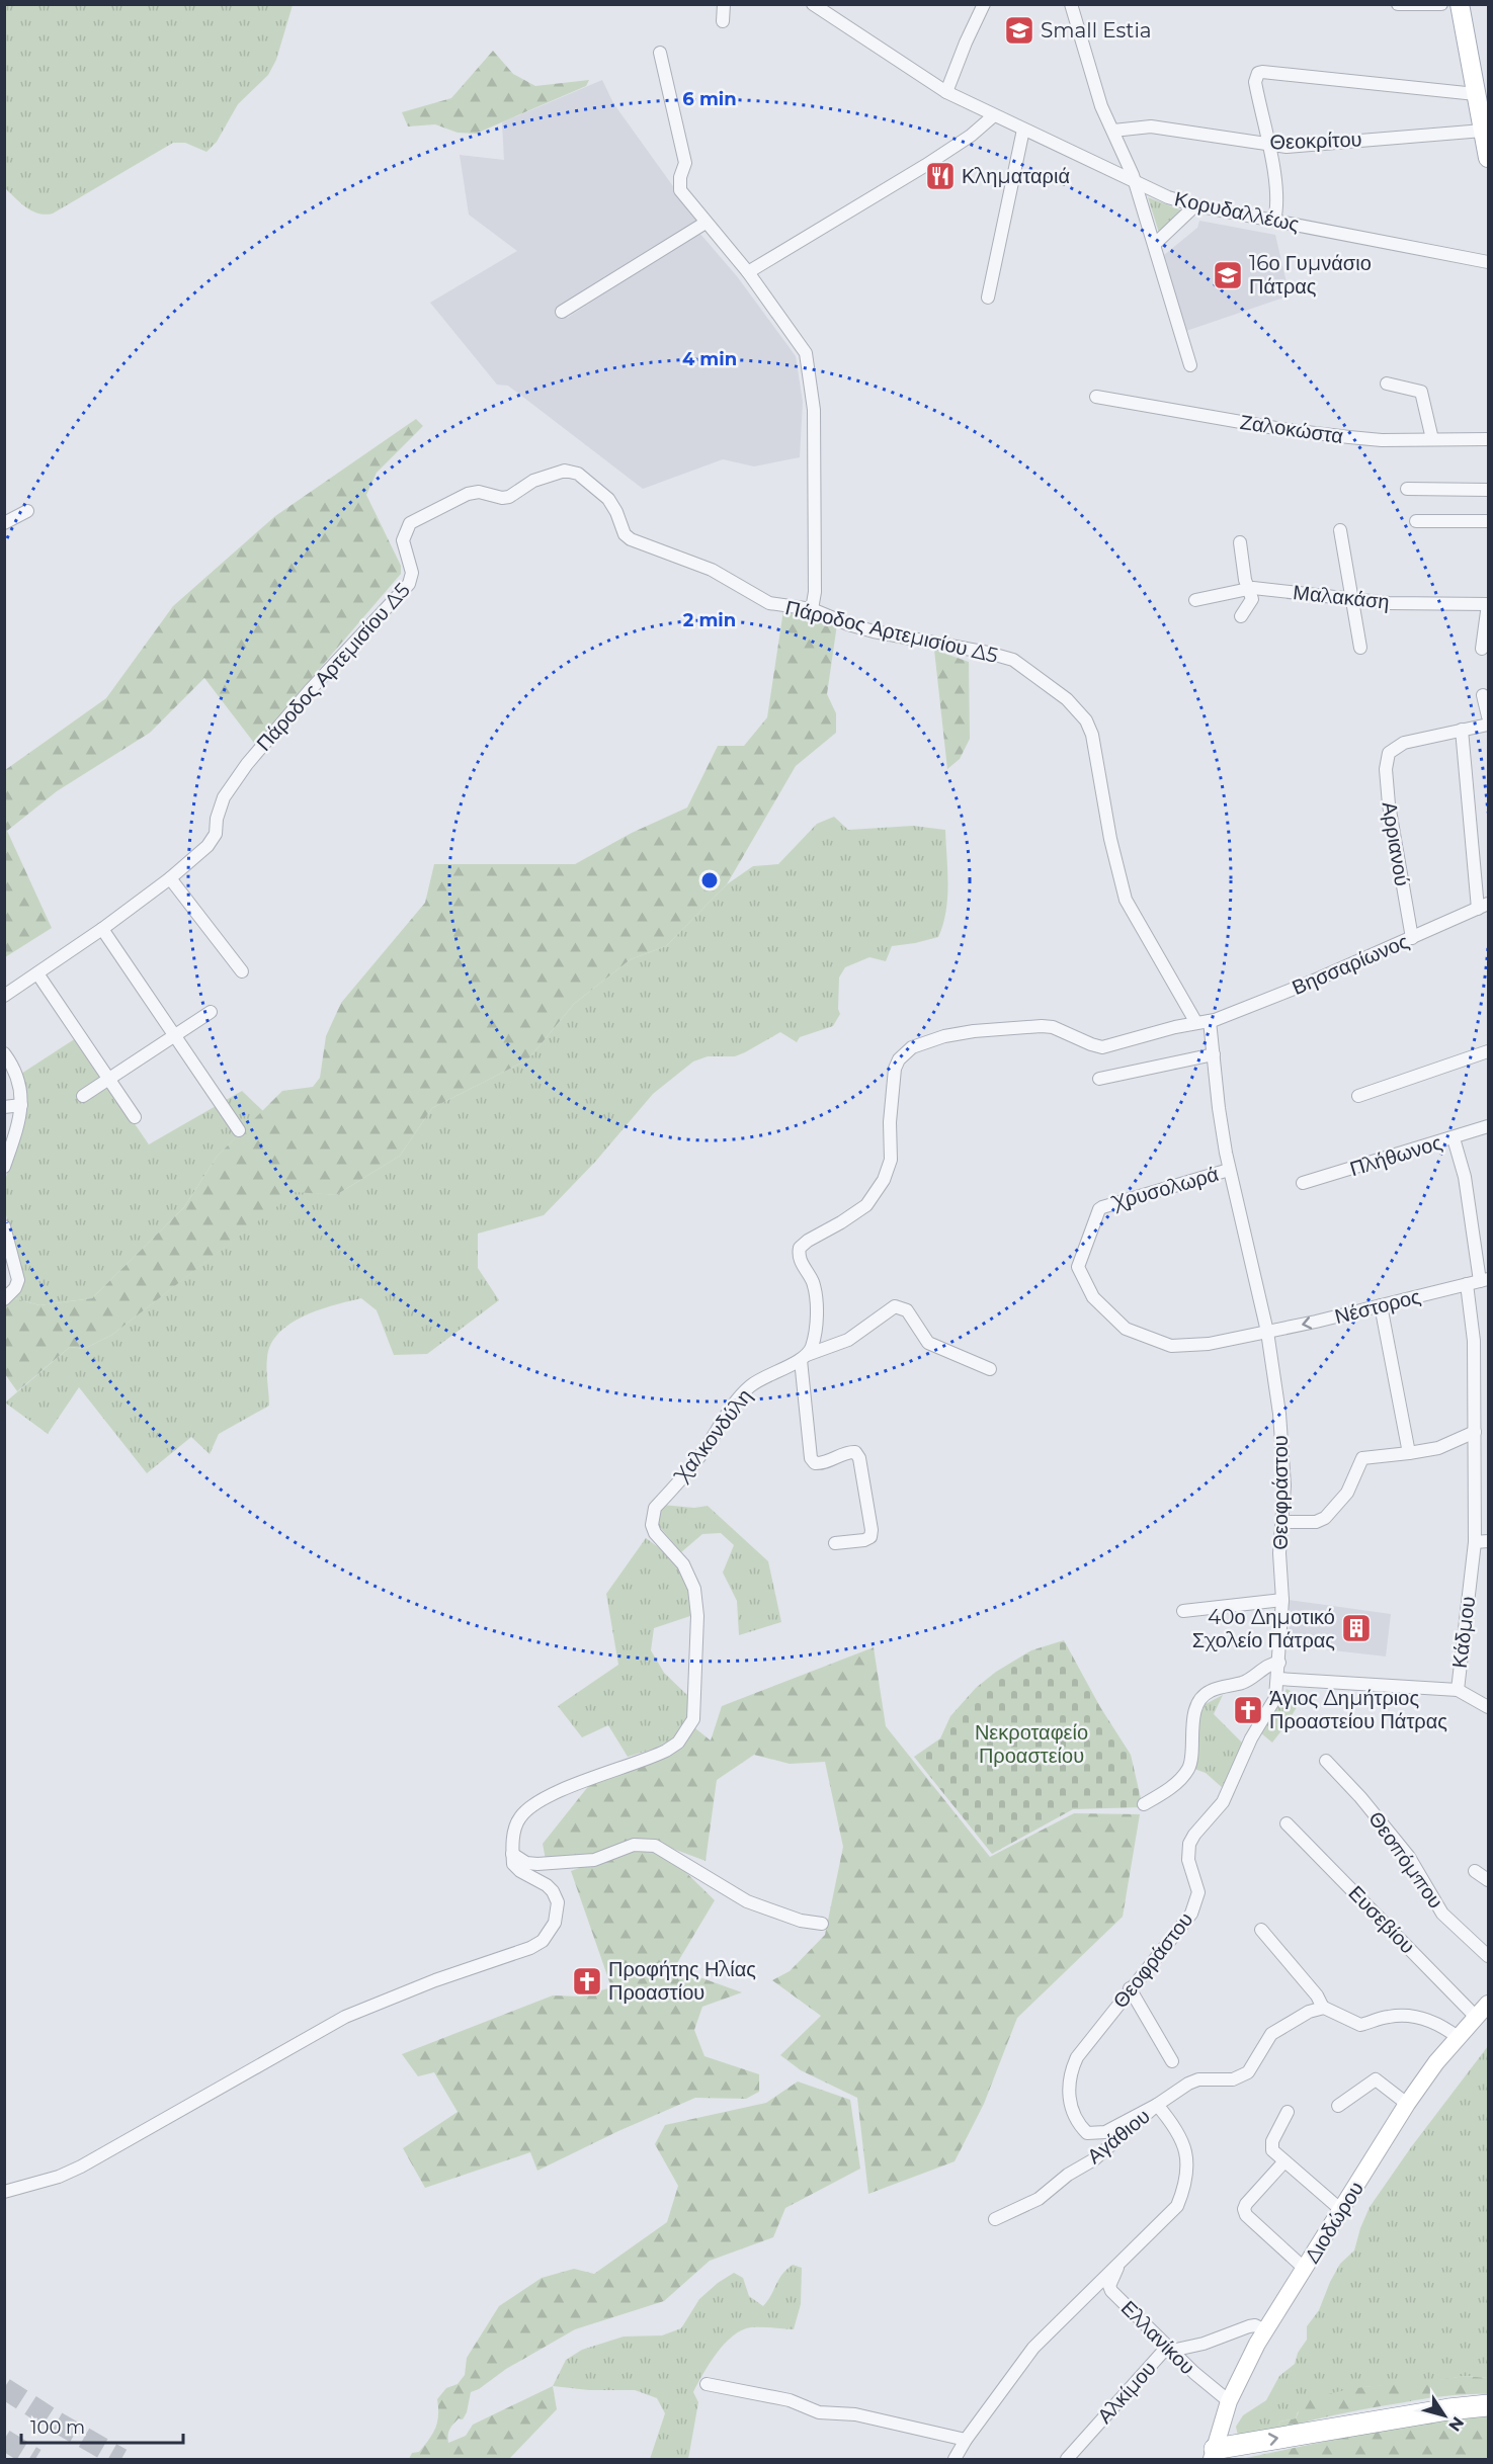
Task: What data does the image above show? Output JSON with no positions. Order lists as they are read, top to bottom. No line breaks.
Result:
{"streets":{"street":["Θεοκρίτου","Κορυδαλλέως","Ζαλοκώστα","Μαλακάση","Πάροδος Αρτεμισίου Δ5","Αρριανού","Βησσαρίωνος","Πλήθωνος","Χρυσολωρά","Νέστορος","Χαλκονδύλη","Θεοφράστου","Κάδμου","Θεοπόμπου","Ευσεβίου","Αγάθιου","Διοδώρου","Ελλανίκου","Αλκίμου"]},"crossings":[["Αρριανού","Βησσαρίωνος"],["Βησσαρίωνος","Θεοφράστου"],["Χρυσολωρά","Νέστορος"],["Χρυσολωρά","Θεοφράστου"],["Νέστορος","Θεοφράστου"],["Νέστορος","Κάδμου"],["Θεοφράστου","Αγάθιου"],["Ευσεβίου","Διοδώρου"],["Διοδώρου","Ελλανίκου"],["Διοδώρου","Αλκίμου"],["Ελλανίκου","Αλκίμου"]],"one_way":["Νέστορος"],"parks":["Νεκροταφείο Προαστείου"],"places":{"school or university":["Small Estia","16ο Γυμνάσιο Πάτρας"],"restaurant":["Κληματαριά"],"building":["40ο Δημοτικό Σχολείο Πάτρας"],"church":["Άγιος Δημήτριος Προαστείου Πάτρας","Προφήτης Ηλίας Προαστίου"]},"scale_bar":"100 m","north":"bottom right","rings":["6 min","4 min","2 min"]}
